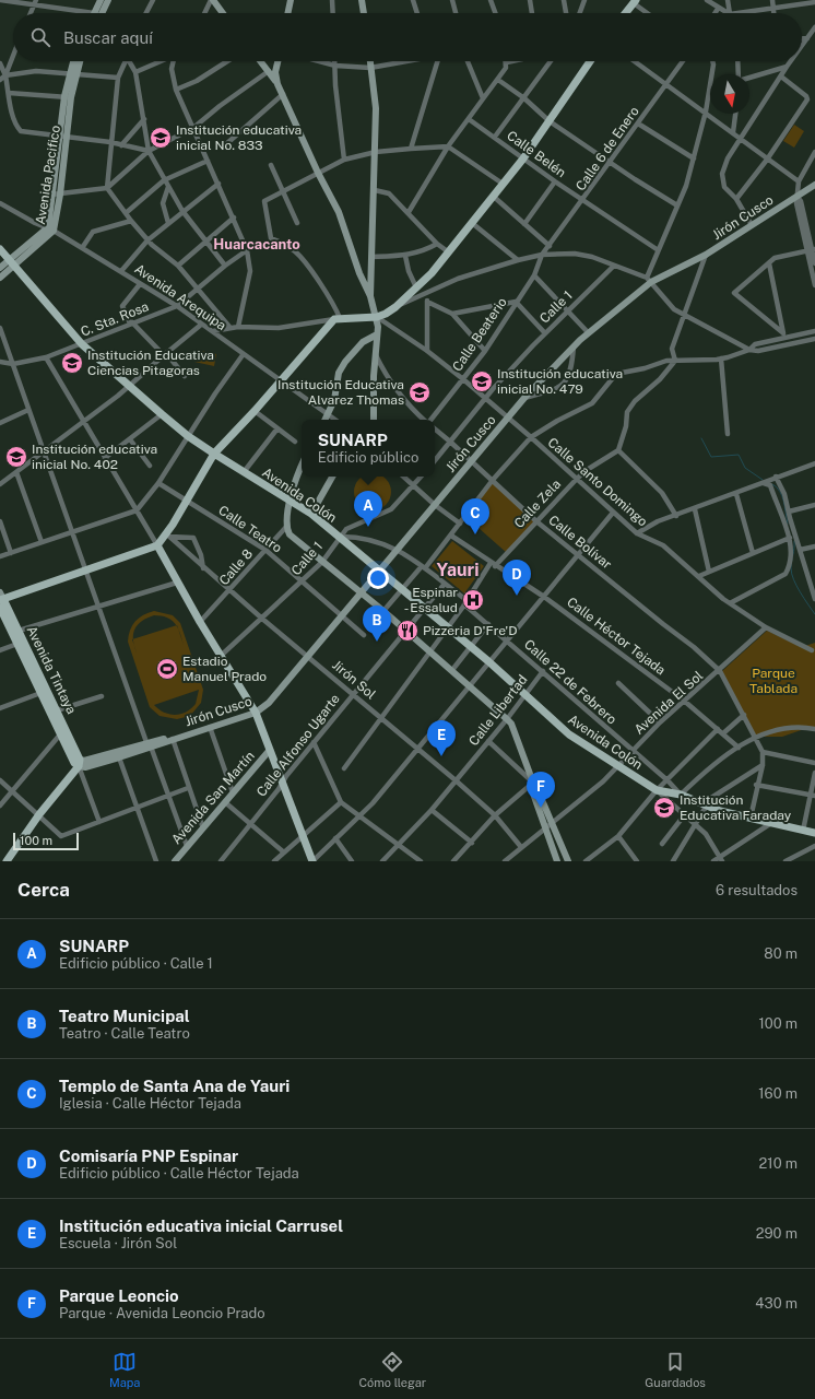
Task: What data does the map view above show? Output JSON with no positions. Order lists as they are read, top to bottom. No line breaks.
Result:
{"streets":{"main road":["Avenida Pacifico","Jirón Cusco","Avenida Colón","Avenida Tintaya","Avenida San Martín"],"street":["Calle 6 de Enero","Calle Belén","Avenida Arequipa","Calle 1","C. Sta. Rosa","Calle Beaterio","Calle Santo Domingo","Calle Zela","Calle Teatro","Calle Bolívar","Calle 8","Calle Héctor Tejada","Jirón Sol","Calle 22 de Febrero","Avenida El Sol","Calle Libertad","Calle Alfonso Ugarte"]},"crossings":[["Calle 6 de Enero","Calle Belén"],["Calle 6 de Enero","Calle Beaterio"],["Avenida Pacifico","Avenida Arequipa"],["Avenida Pacifico","Avenida Colón"],["Jirón Cusco","Calle Santo Domingo"],["Jirón Cusco","Avenida Colón"],["Jirón Cusco","Calle Teatro"],["Jirón Cusco","Calle Bolívar"],["Jirón Cusco","Avenida Tintaya"],["Jirón Cusco","Jirón Sol"],["Jirón Cusco","Calle 22 de Febrero"],["Avenida Arequipa","C. Sta. Rosa"],["Calle 1","Calle Santo Domingo"],["Calle 1","Avenida Colón"],["Calle 1","Calle Teatro"],["Calle 1","Calle Bolívar"],["Calle 1","Jirón Sol"],["Calle 1","Calle 22 de Febrero"],["C. Sta. Rosa","Avenida Colón"],["Calle Beaterio","Calle Santo Domingo"],["Calle Santo Domingo","Calle Zela"],["Calle Santo Domingo","Avenida El Sol"],["Avenida Colón","Calle Zela"],["Avenida Colón","Calle 22 de Febrero"],["Avenida Colón","Avenida El Sol"],["Avenida Colón","Calle Libertad"],["Avenida Colón","Calle Alfonso Ugarte"],["Calle Zela","Calle Bolívar"],["Calle Zela","Calle Héctor Tejada"],["Calle Zela","Jirón Sol"],["Calle Zela","Calle 22 de Febrero"],["Calle Teatro","Calle 8"],["Calle Bolívar","Avenida El Sol"],["Calle 8","Jirón Sol"],["Calle Héctor Tejada","Avenida El Sol"],["Jirón Sol","Avenida El Sol"],["Jirón Sol","Calle Libertad"],["Jirón Sol","Calle Alfonso Ugarte"],["Calle 22 de Febrero","Avenida El Sol"],["Calle 22 de Febrero","Calle Libertad"],["Calle 22 de Febrero","Calle Alfonso Ugarte"]],"districts":["Huarcacanto","Yauri"],"parks":["Parque Tablada"],"places":{"school or university":["Institución educativa inicial No. 833","Institución Educativa Ciencias Pitagoras","Institución educativa inicial No. 479","Institución Educativa Alvarez Thomas","Institución educativa inicial No. 402","Institución Educativa Faraday"],"hospital":["Espinar - Essalud"],"restaurant":["Pizzeria D'Fre'D"],"sports":["Estadio Manuel Prado"]},"scale_bar":"100 m","north":"bottom","page":{"search":"Buscar aquí","popup":["SUNARP","Edificio público"],"pins":["A","C","D","B","E","F"],"scale":"100 m","heading":["Cerca","6 resultados"],"list":[{"mark":"A","name":"SUNARP","note":"Edificio público · Calle 1","value":"80 m"},{"mark":"B","name":"Teatro Municipal","note":"Teatro · Calle Teatro","value":"100 m"},{"mark":"C","name":"Templo de Santa Ana de Yauri","note":"Iglesia · Calle Héctor Tejada","value":"160 m"},{"mark":"D","name":"Comisaría PNP Espinar","note":"Edificio público · Calle Héctor Tejada","value":"210 m"},{"mark":"E","name":"Institución educativa inicial Carrusel","note":"Escuela · Jirón Sol","value":"290 m"},{"mark":"F","name":"Parque Leoncio","note":"Parque · Avenida Leoncio Prado","value":"430 m"}],"nav":["Mapa","Cómo llegar","Guardados"]}}
